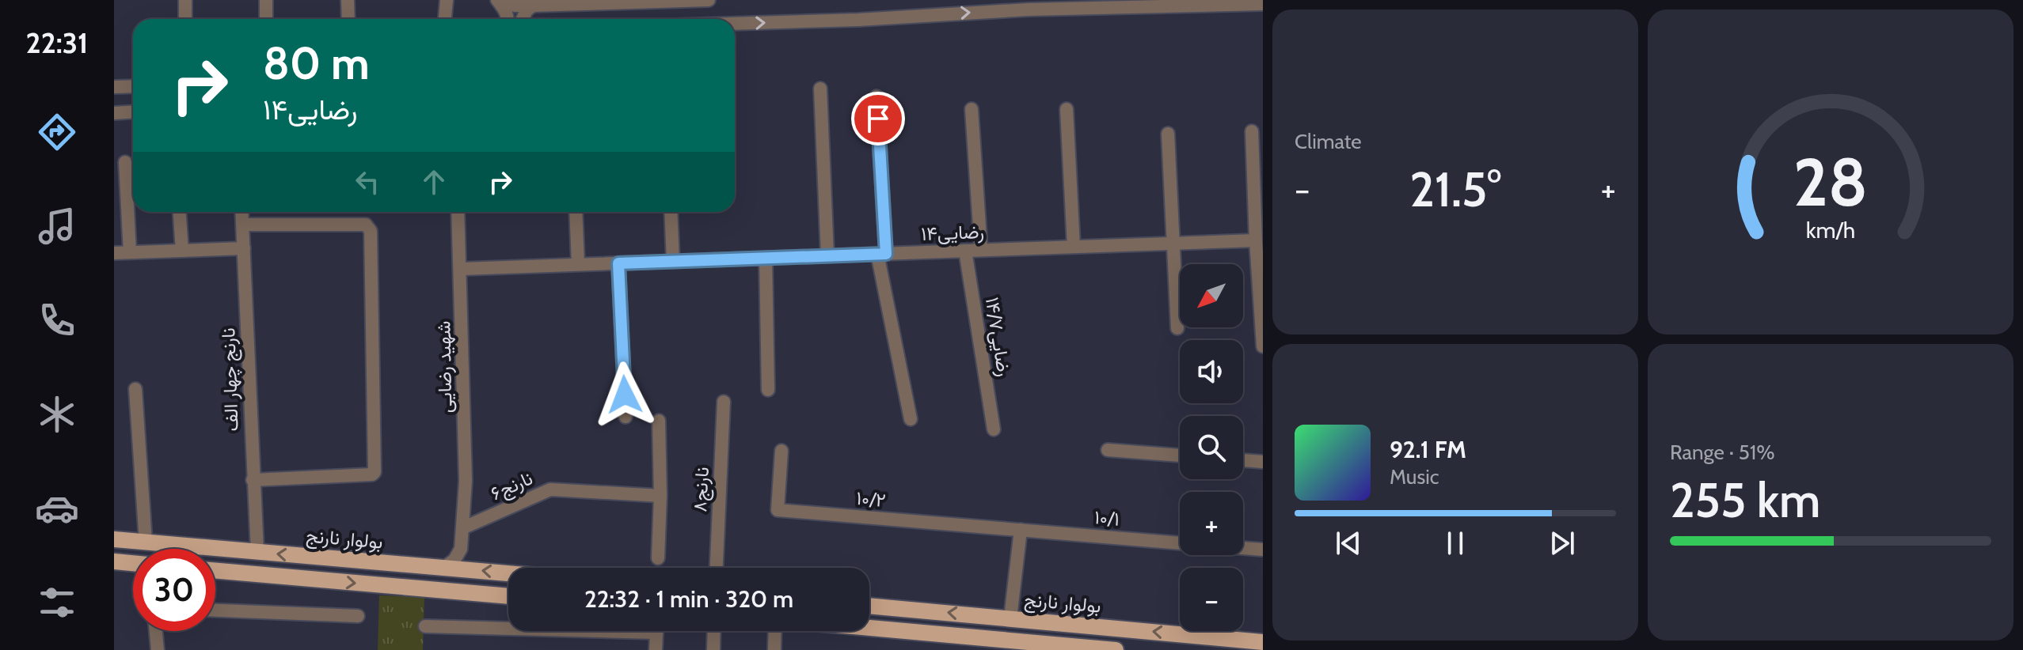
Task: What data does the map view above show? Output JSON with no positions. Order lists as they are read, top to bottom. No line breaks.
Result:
{"streets":{"main road":["بولوار نارنج"],"street":["رضایی۱۴","رضایی۱۴/۷","شهید رضایی","نارنج چهار الف","نارنج۶","نارنج۸","۱۰/۲","۱۰/۱"]},"crossings":[["رضایی۱۴","رضایی۱۴/۷"],["رضایی۱۴","شهید رضایی"],["شهید رضایی","نارنج۶"],["نارنج چهار الف","بولوار نارنج"],["۱۰/۲","۱۰/۱"]],"north":"bottom left","page":{"tabs":"22:31","tile":["Climate",["Range · 51%","255 km"]],"turn":["80 m","رضایی۱۴"],"heat":["−","21.5°","+"],"map_buttons":["+","−"],"song":["92.1 FM","Music"],"limit":"30","trip":"22:32 · 1 min · 320 m","gauge":["28","km/h"]}}
